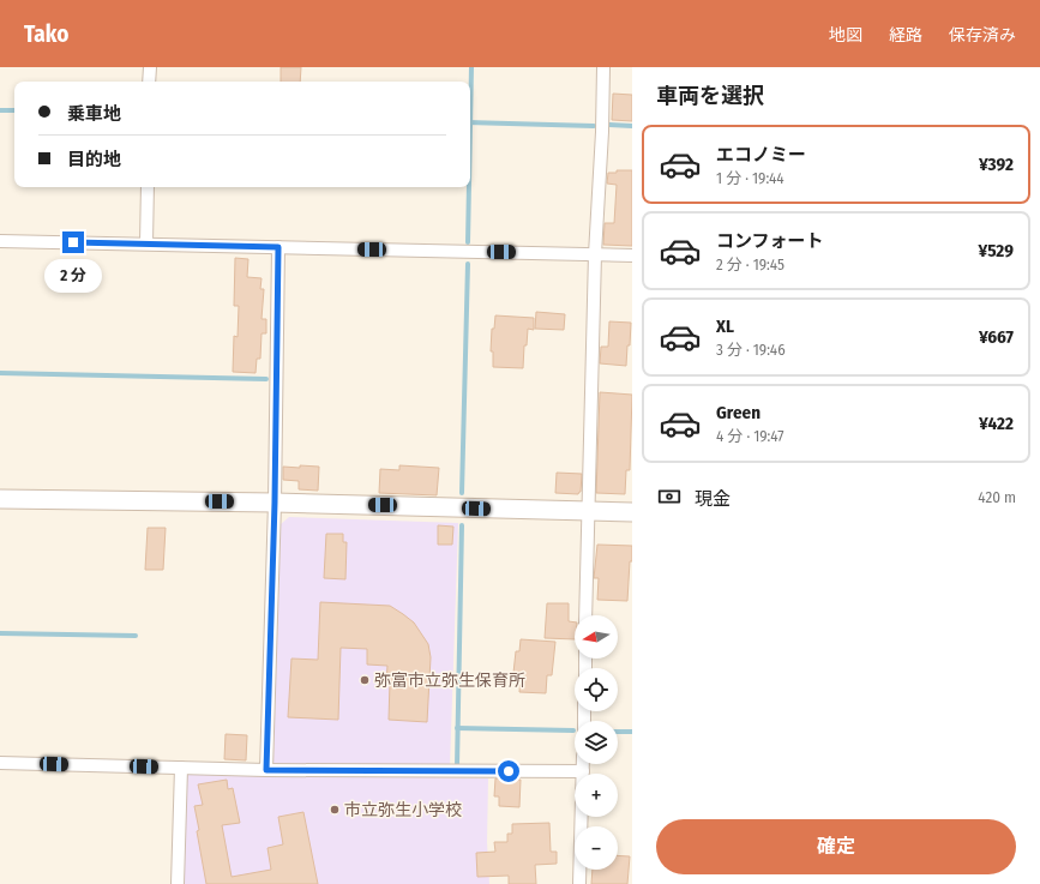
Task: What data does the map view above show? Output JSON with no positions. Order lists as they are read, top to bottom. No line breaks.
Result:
{"places":["弥富市立弥生保育所","市立弥生小学校"],"north":"left","page":{"header":"Tako","nav":["地図","経路","保存済み"],"heading":"車両を選択","banner":["乗車地","目的地"],"list":[{"name":"エコノミー","note":"1 分 · 19:44","value":"¥392"},{"name":"コンフォート","note":"2 分 · 19:45","value":"¥529"},{"name":"XL","note":"3 分 · 19:46","value":"¥667"},{"name":"Green","note":"4 分 · 19:47","value":"¥422"}],"bubble":"2 分","pay":["現金","420 m"],"map_buttons":["+","−"],"buttons":"確定"}}
